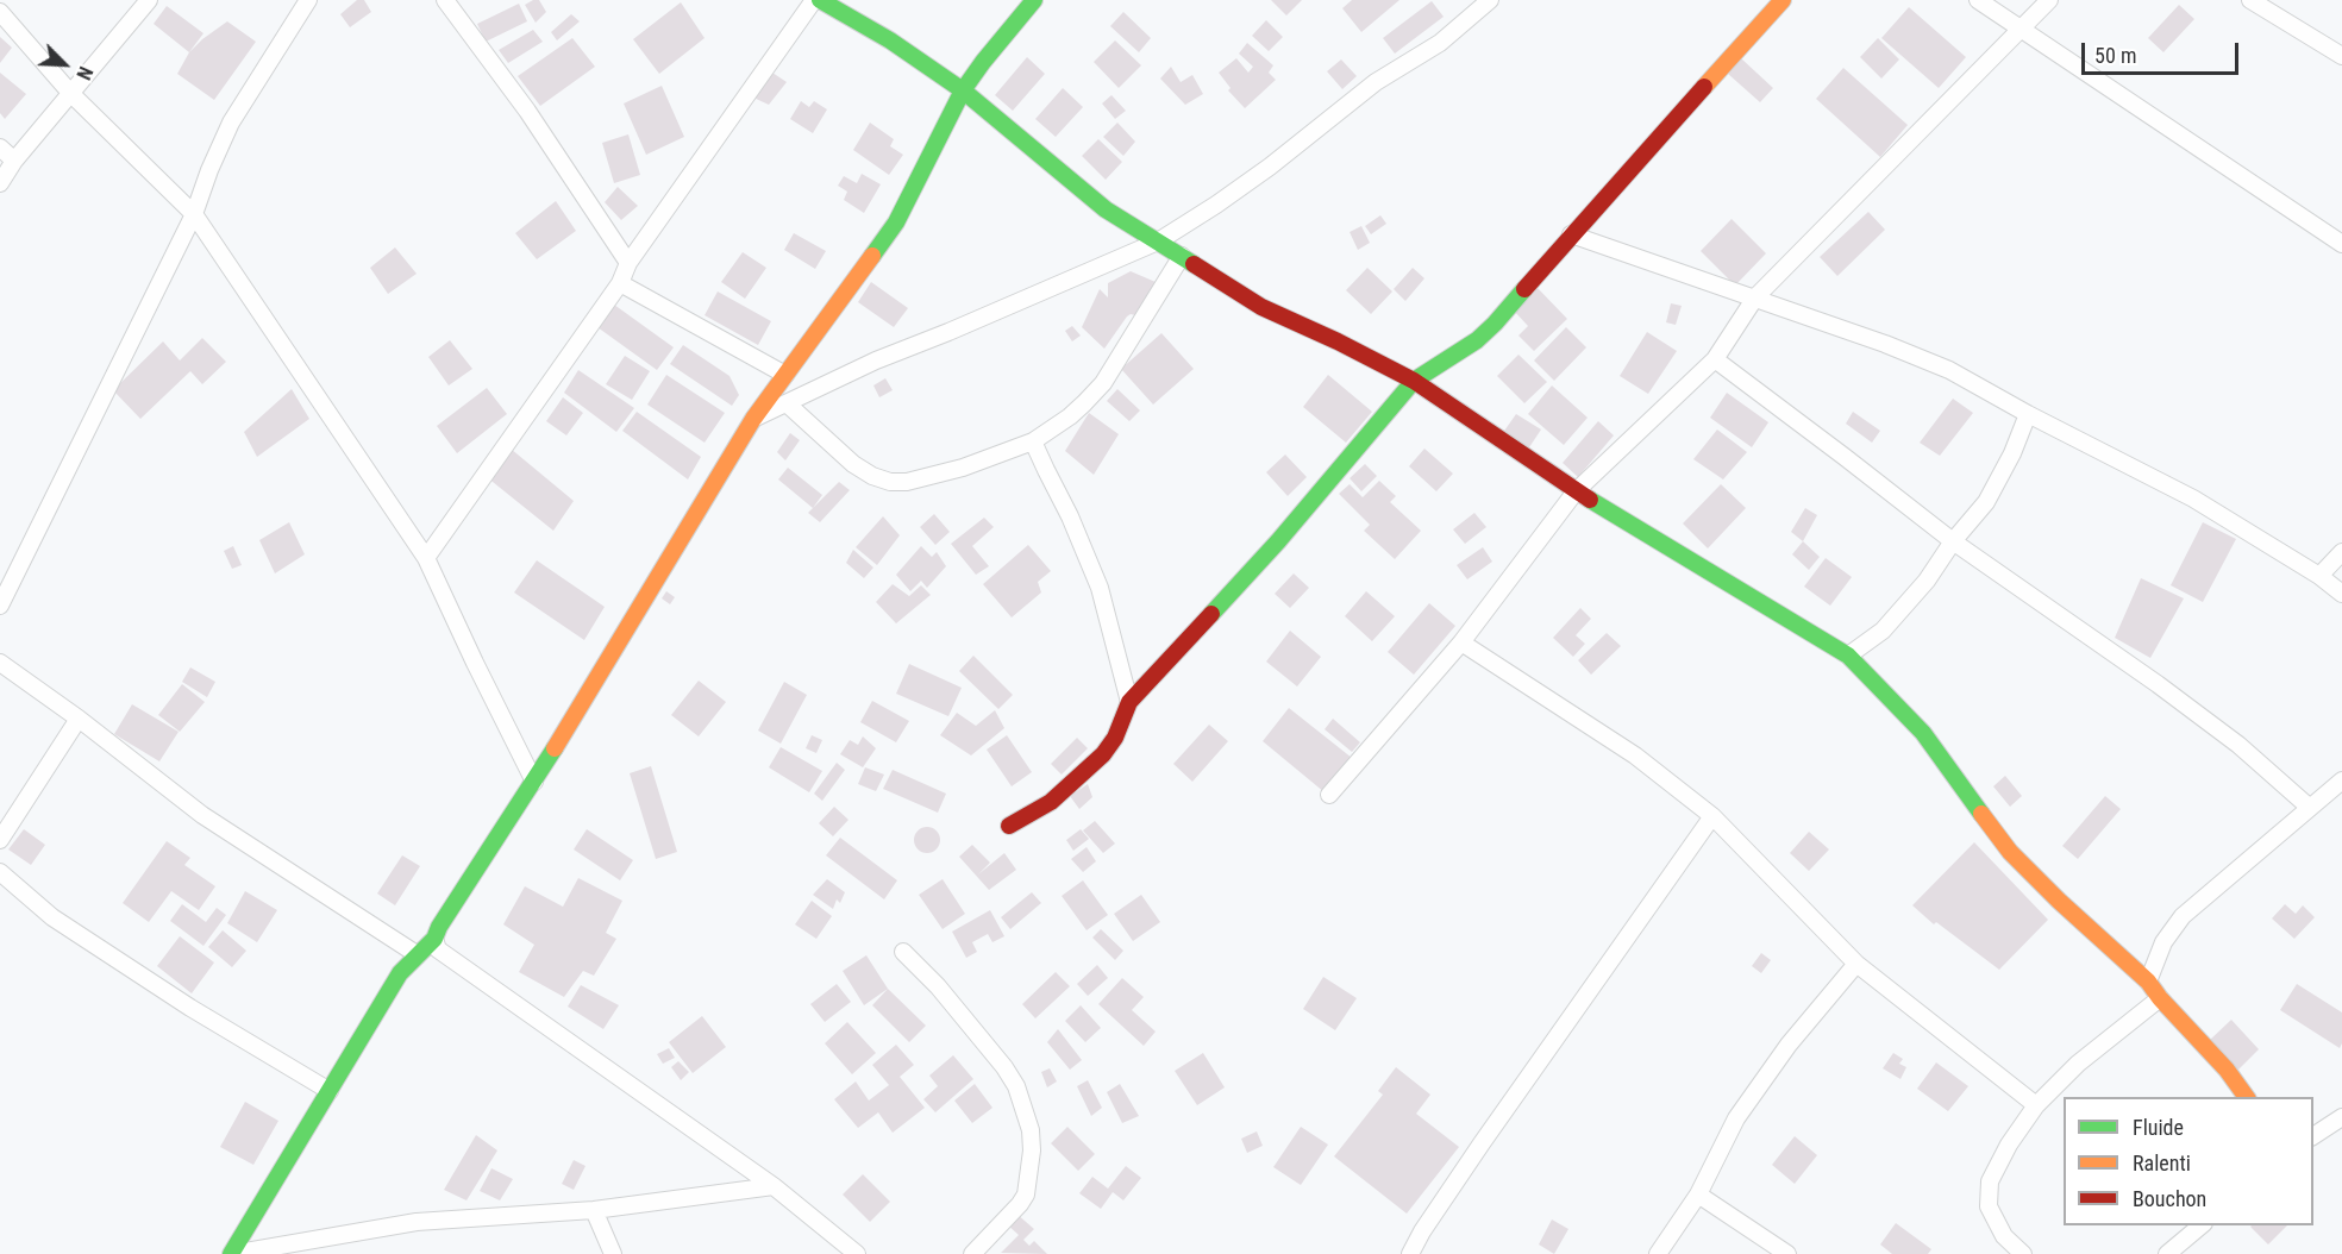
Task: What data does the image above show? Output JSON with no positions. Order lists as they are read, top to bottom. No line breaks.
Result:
{"legend":["Fluide","Ralenti","Bouchon"],"scale_bar":"50 m","north":"bottom right"}
